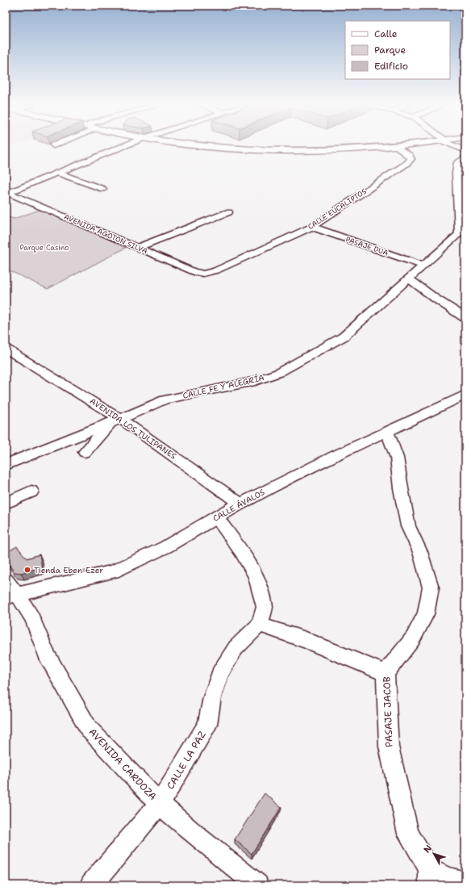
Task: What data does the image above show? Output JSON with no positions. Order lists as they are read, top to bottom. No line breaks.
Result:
{"streets":{"street":["CALLE EUCALIPTOS","AVENIDA AGOTON SILVA","PASAJE DUA","CALLE FE Y ALEGRÍA","AVENIDA LOS TULIPANES","CALLE ÁVALOS","PASAJE JACOB","CALLE LA PAZ","AVENIDA CARDOZA"]},"crossings":[["CALLE EUCALIPTOS","AVENIDA AGOTON SILVA"],["CALLE EUCALIPTOS","PASAJE DUA"],["PASAJE DUA","CALLE FE Y ALEGRÍA"],["CALLE FE Y ALEGRÍA","AVENIDA LOS TULIPANES"],["AVENIDA LOS TULIPANES","CALLE ÁVALOS"],["CALLE ÁVALOS","PASAJE JACOB"],["CALLE ÁVALOS","AVENIDA CARDOZA"],["CALLE LA PAZ","AVENIDA CARDOZA"]],"parks":["Parque Casino"],"places":["Tienda Eben-Ezer"],"legend":["Calle","Parque","Edificio"],"north":"top left"}
